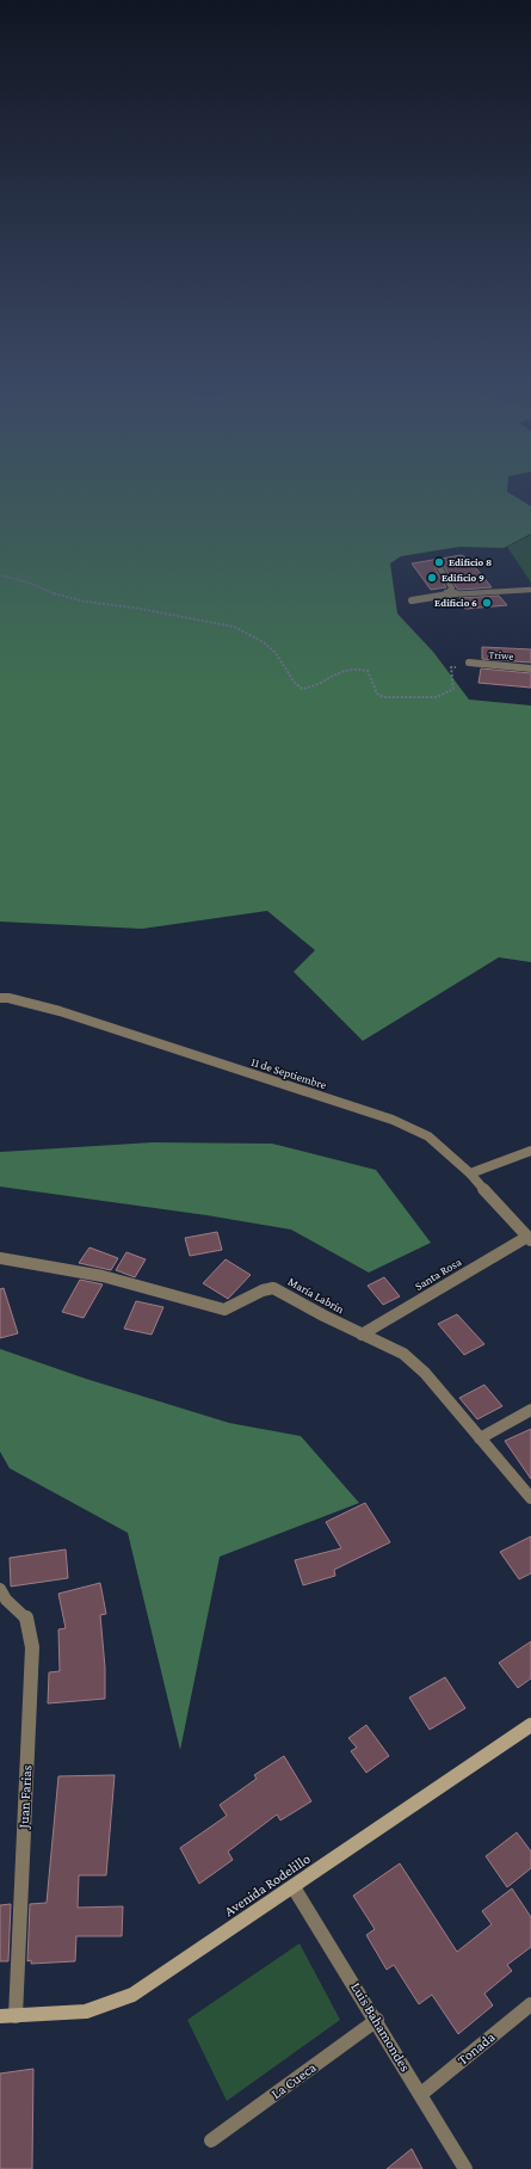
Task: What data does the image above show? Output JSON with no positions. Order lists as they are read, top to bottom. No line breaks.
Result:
{"streets":{"street":["Triwe","11 de Septiembre","Santa Rosa","María Labrin","Juan Farias","Avenida Rodelillo","Luis Bahamondes","Tonada","La Cueca"]},"crossings":[["11 de Septiembre","Santa Rosa"],["Santa Rosa","María Labrin"],["Juan Farias","Avenida Rodelillo"],["Avenida Rodelillo","Luis Bahamondes"],["Luis Bahamondes","Tonada"],["Luis Bahamondes","La Cueca"]],"places":["Edificio 8","Edificio 9","Edificio 6"]}
